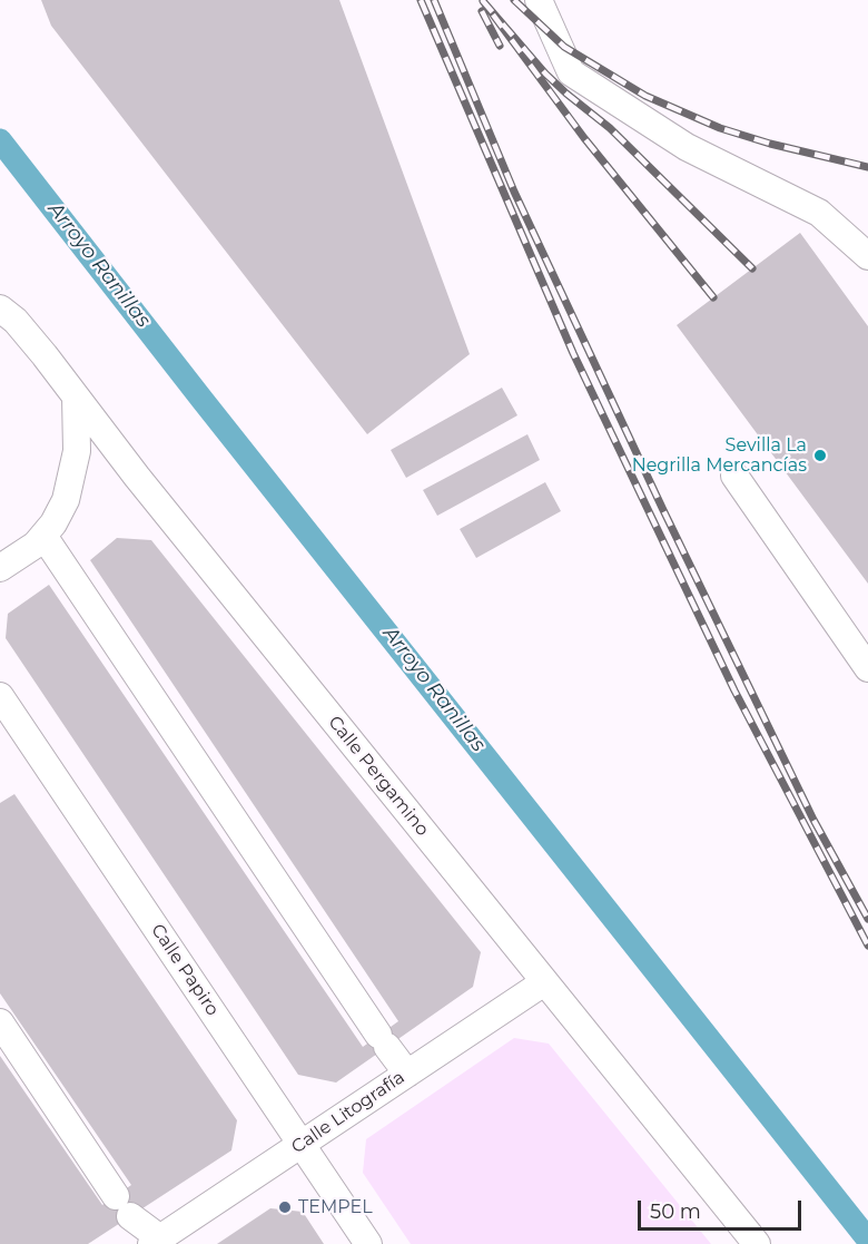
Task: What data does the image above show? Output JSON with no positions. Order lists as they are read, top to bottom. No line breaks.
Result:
{"streets":{"street":["Calle Pergamino","Calle Papiro","Calle Litografía"]},"crossings":[["Calle Pergamino","Calle Litografía"],["Calle Papiro","Calle Litografía"]],"water":["Arroyo Ranillas"],"places":["Sevilla La Negrilla Mercancías","TEMPEL"],"scale_bar":"50 m"}
